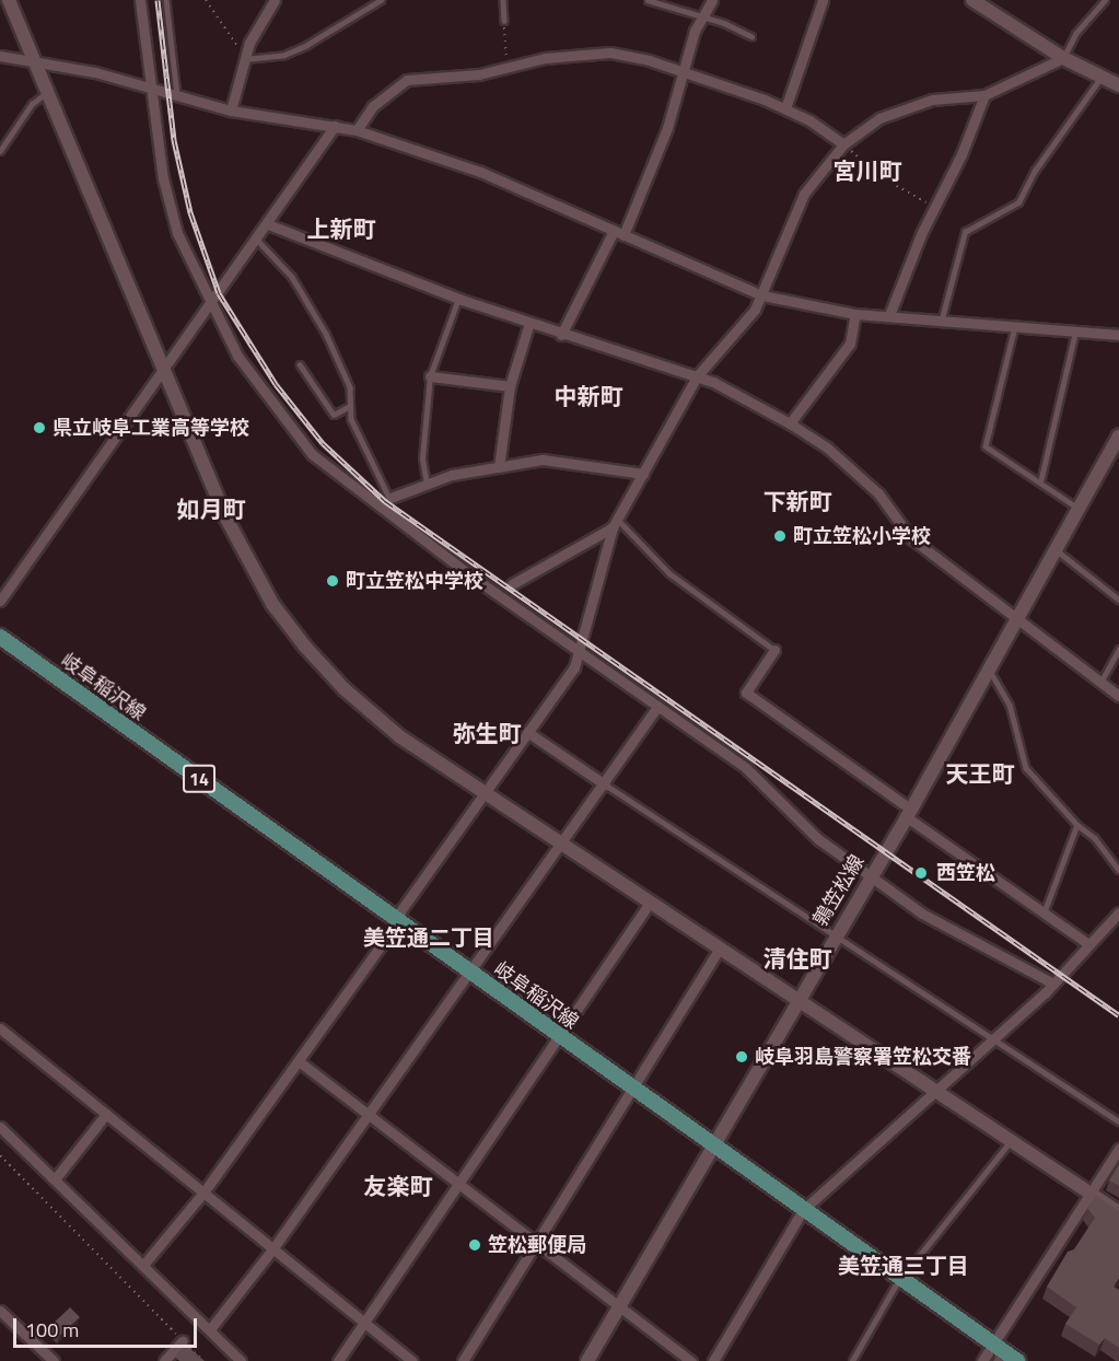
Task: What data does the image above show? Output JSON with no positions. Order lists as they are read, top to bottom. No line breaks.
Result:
{"streets":{"main road":["岐阜稲沢線","14"],"street":["鶉笠松線"]},"crossings":[["岐阜稲沢線","鶉笠松線"]],"districts":["宮川町","上新町","中新町","下新町","如月町","弥生町","天王町","美笠通二丁目","清住町","友楽町","美笠通三丁目"],"places":["県立岐阜工業高等学校","町立笠松小学校","町立笠松中学校","西笠松","岐阜羽島警察署笠松交番","笠松郵便局"],"scale_bar":"100 m"}
